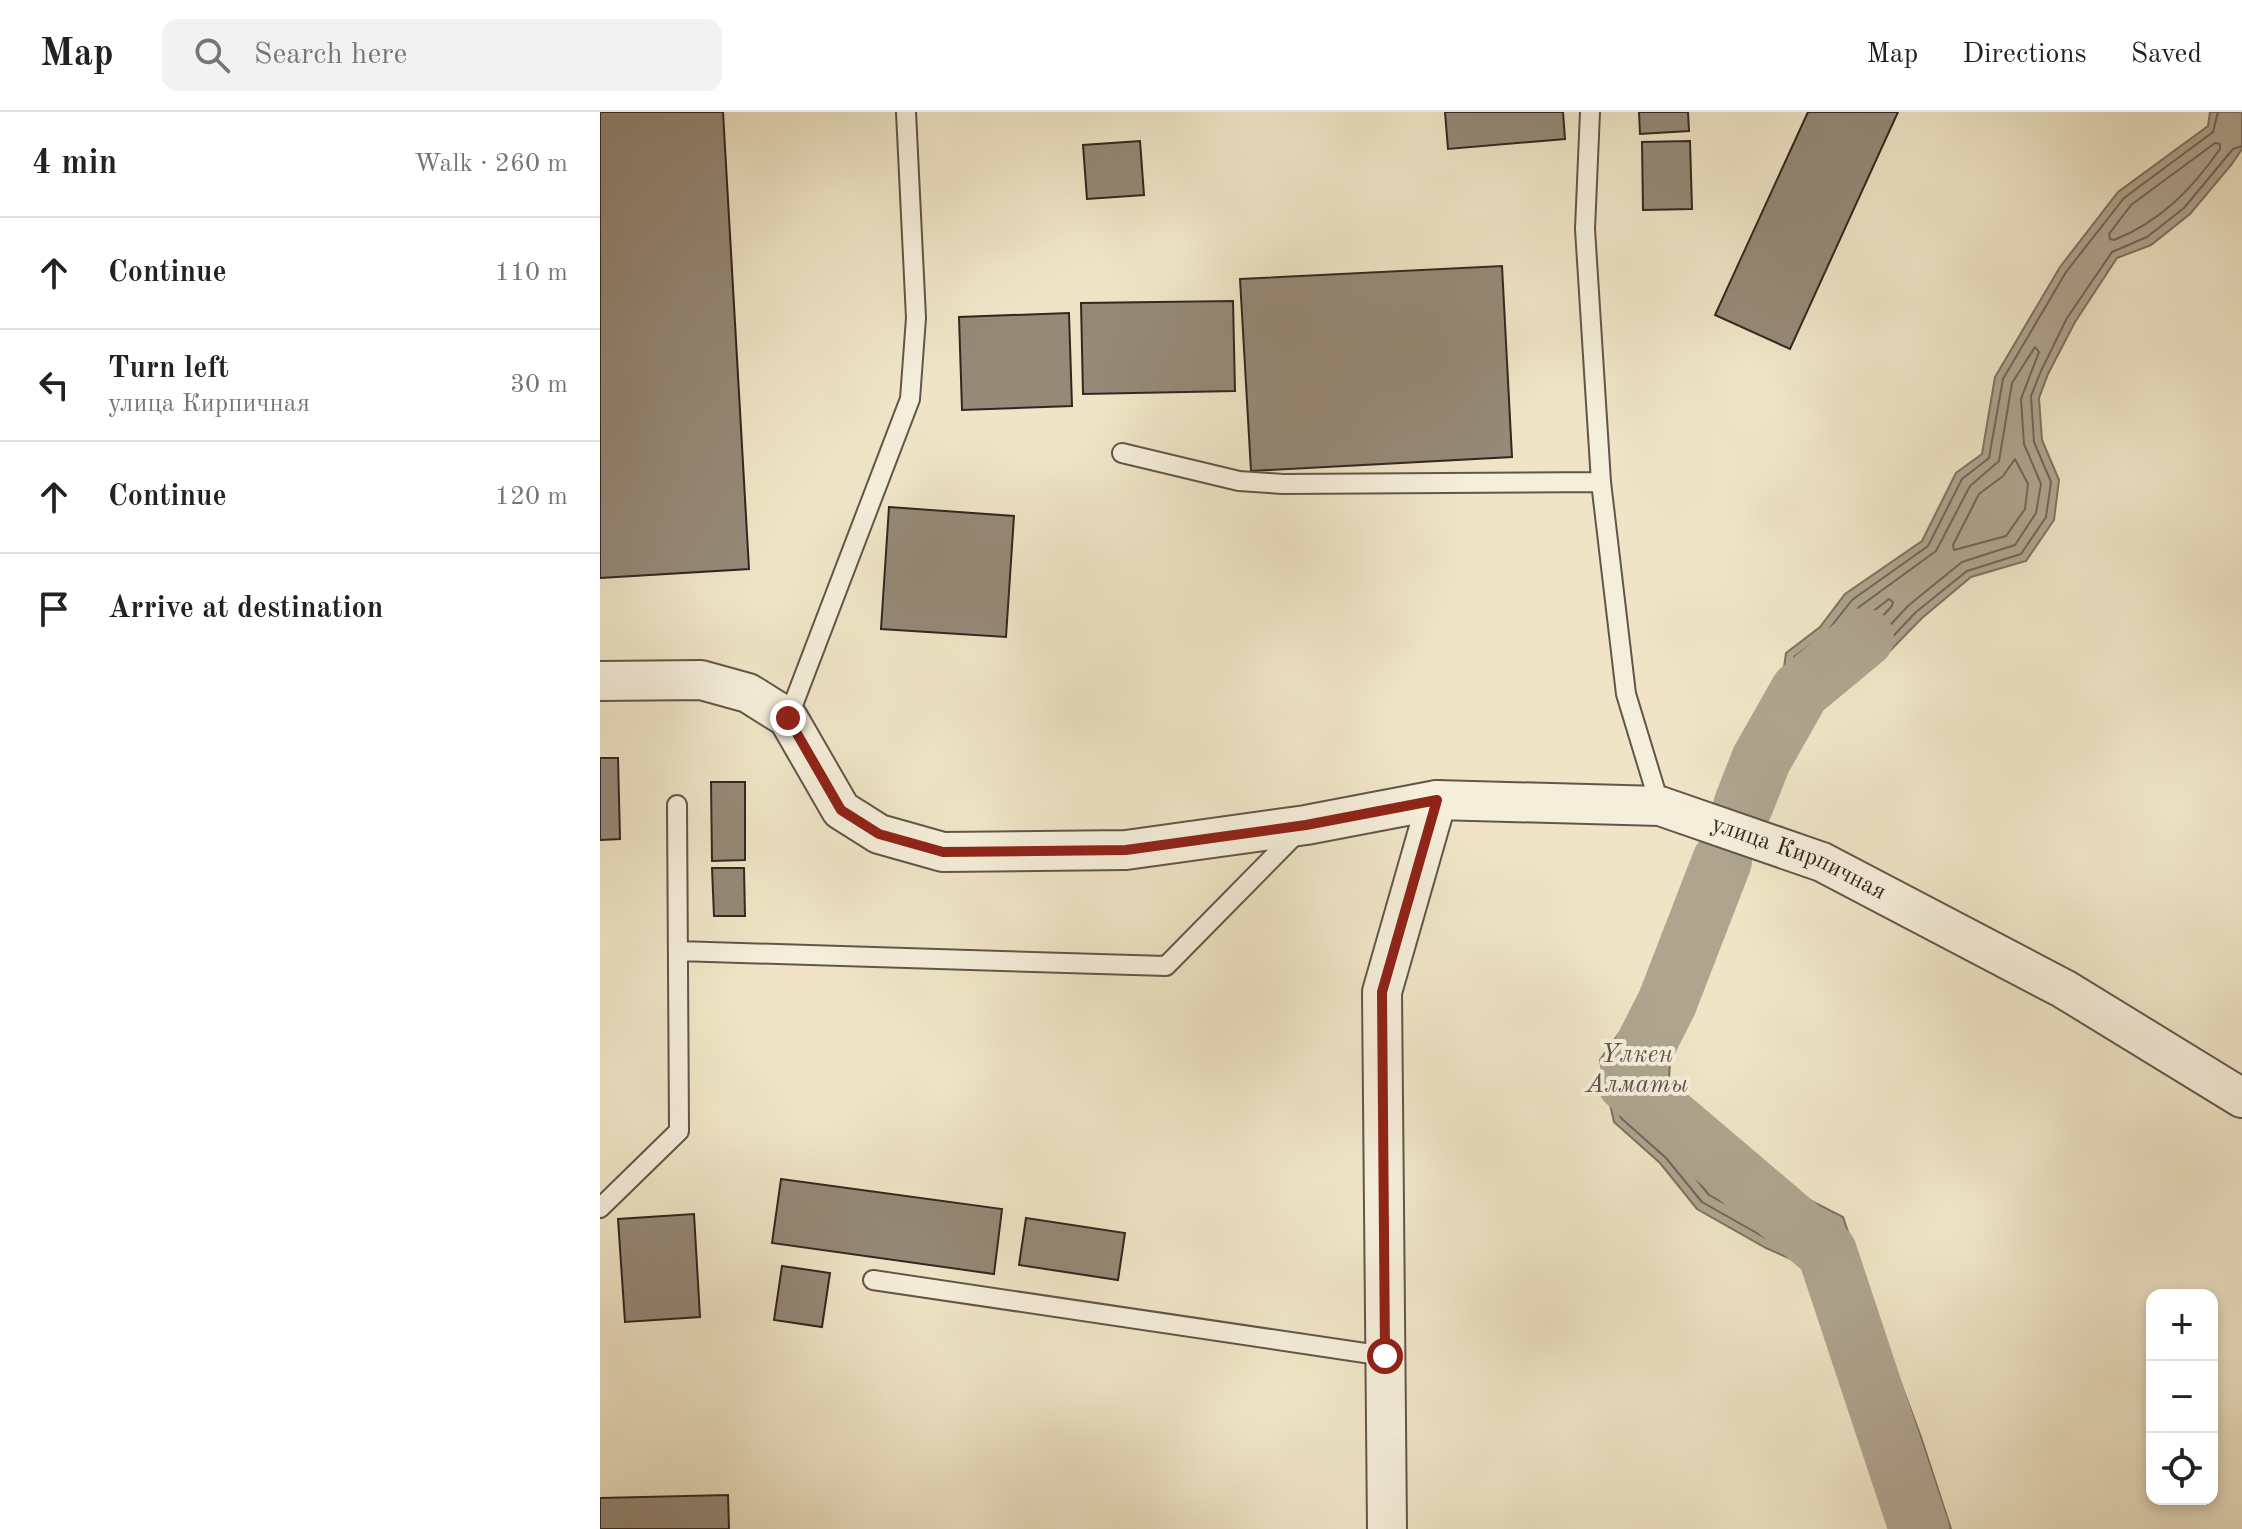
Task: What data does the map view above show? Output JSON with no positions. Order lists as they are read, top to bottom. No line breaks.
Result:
{"streets":{"street":["улица Кирпичная"]},"water":["Үлкен Алматы"],"page":{"header":"Map","search":"Search here","nav":["Map","Directions","Saved"],"heading":["4 min","Walk · 260 m"],"list":[["Continue","110 m"],["Turn left","улица Кирпичная","30 m"],["Continue","120 m"],"Arrive at destination"],"map_buttons":["+","−"]}}
